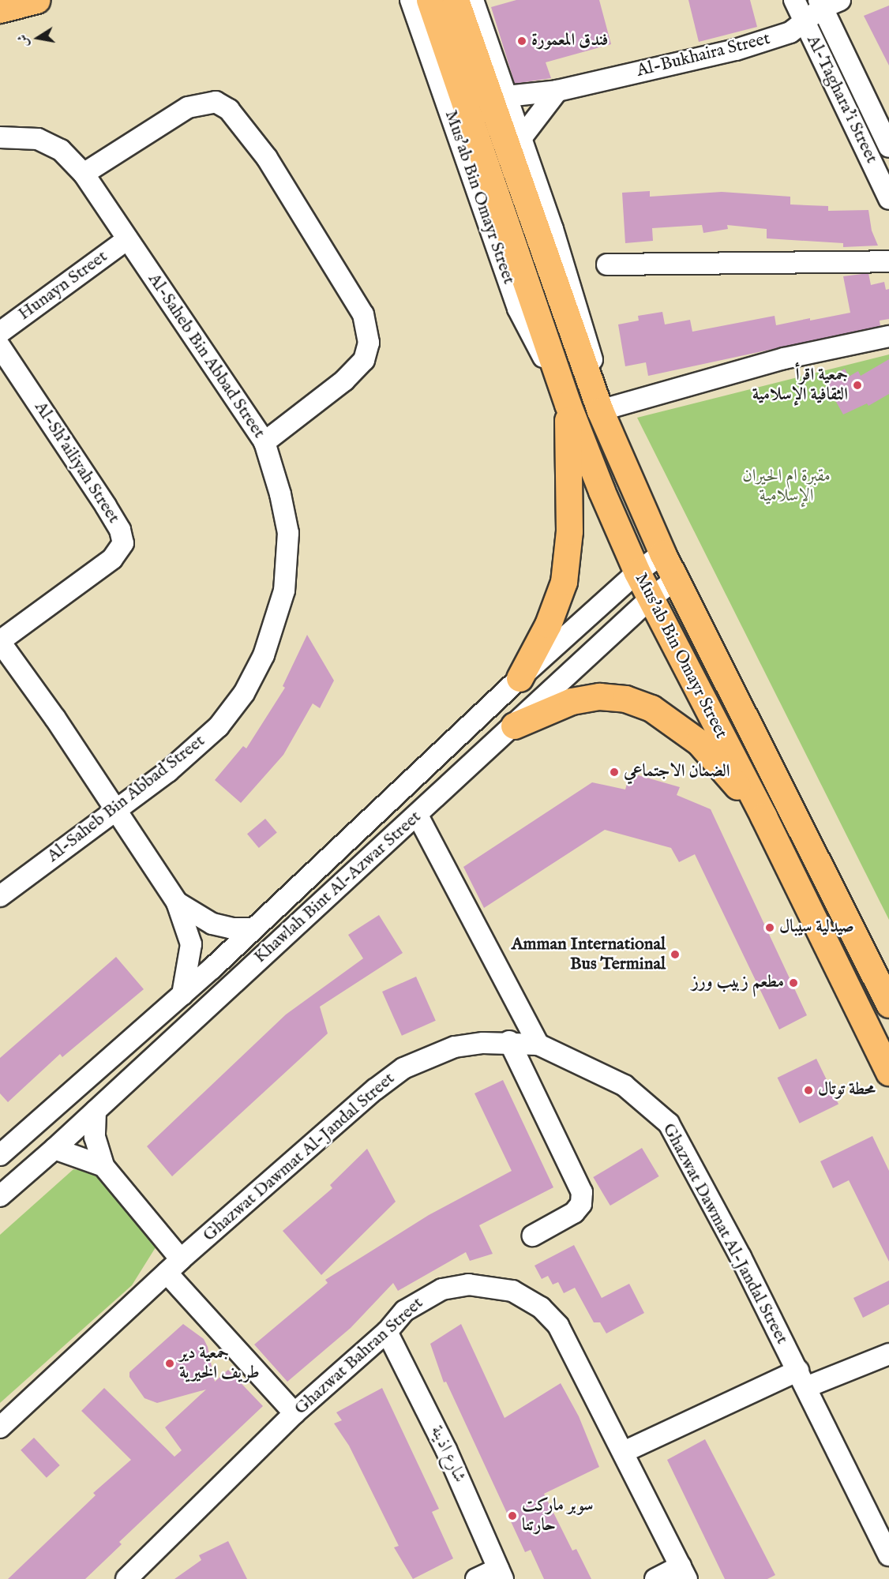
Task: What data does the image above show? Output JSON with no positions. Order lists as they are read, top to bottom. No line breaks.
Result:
{"streets":{"highway":["Mus'ab Bin Omayr Street"],"street":["Al-Bukhaira Street","Al-Taghara'i Street","Hunayn Street","Al-Saheb Bin Abbad Street","Al-Sh'ailiyah Street","Khawlah Bint Al-Azwar Street","Ghazwat Dawmat Al-Jandal Street","Ghazwat Bahran Street","شارع اذينة"]},"crossings":[["Al-Bukhaira Street","Al-Taghara'i Street"],["Al-Bukhaira Street","Mus'ab Bin Omayr Street"],["Mus'ab Bin Omayr Street","Khawlah Bint Al-Azwar Street"],["Hunayn Street","Al-Saheb Bin Abbad Street"],["Ghazwat Bahran Street","شارع اذينة"]],"parks":["مقبرة ام الحيران الإسلامية"],"places":["فندق المعمورة","جمعية اقرأ الثقافية الإسلامية","الضمان الاجتماعي","صيدلية سيبال","Amman International Bus Terminal","مطعم زبيب ورز","محطة توتال","جمعية دير طريف الخيرية","سوبر ماركت حارتنا"],"north":"left"}
